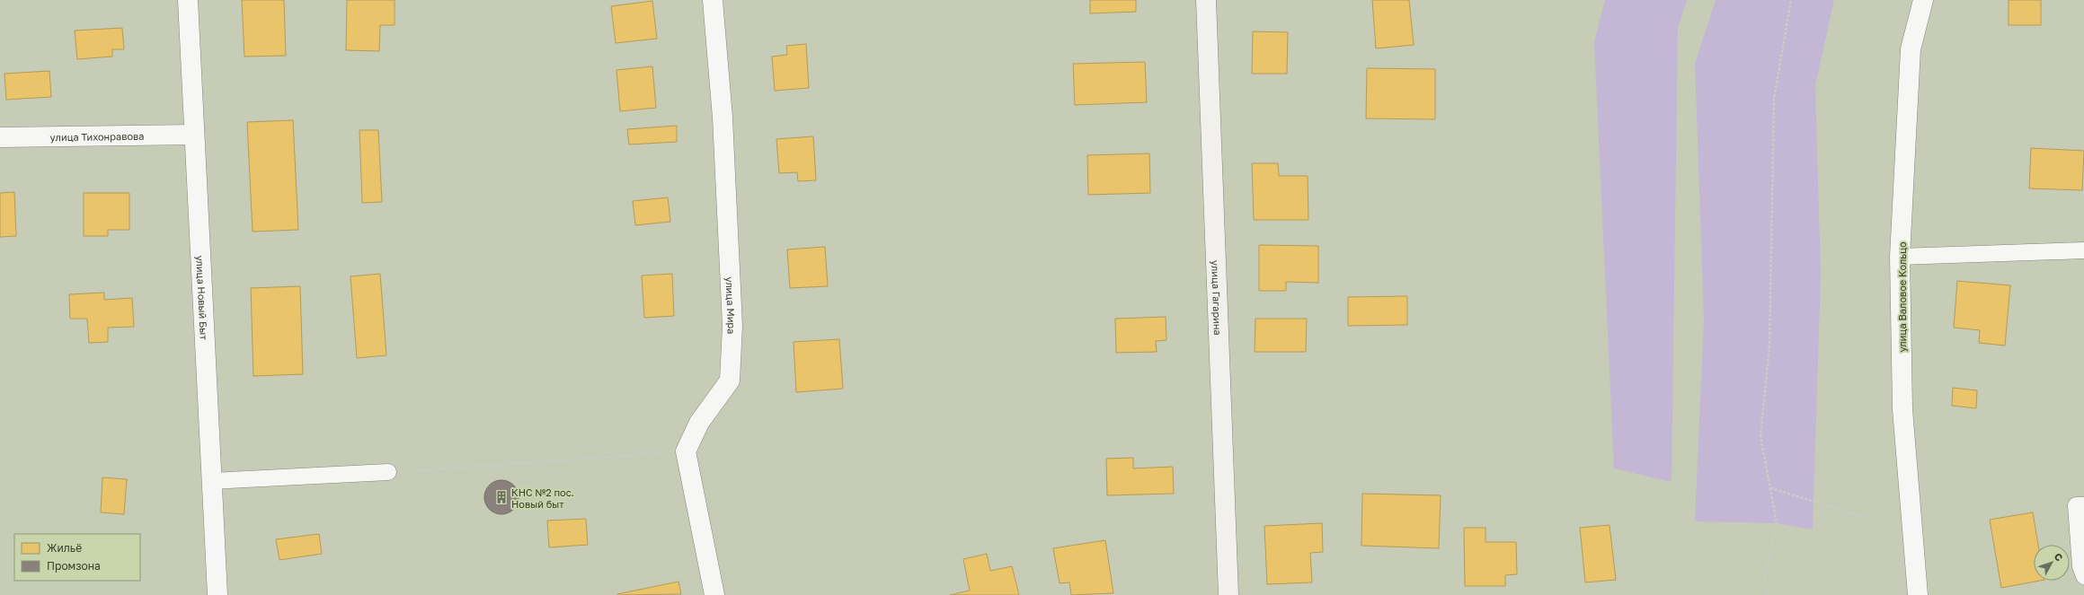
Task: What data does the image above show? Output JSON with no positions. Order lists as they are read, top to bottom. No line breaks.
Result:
{"streets":{"street":["улица Тихонравова","улица Гагарина","улица Валовое Кольцо","улица Новый Быт","улица Мира"]},"crossings":[["улица Тихонравова","улица Новый Быт"]],"places":{"building":["КНС №2 пос. Новый быт"]},"legend":["Жильё","Промзона"],"north":"top right"}
